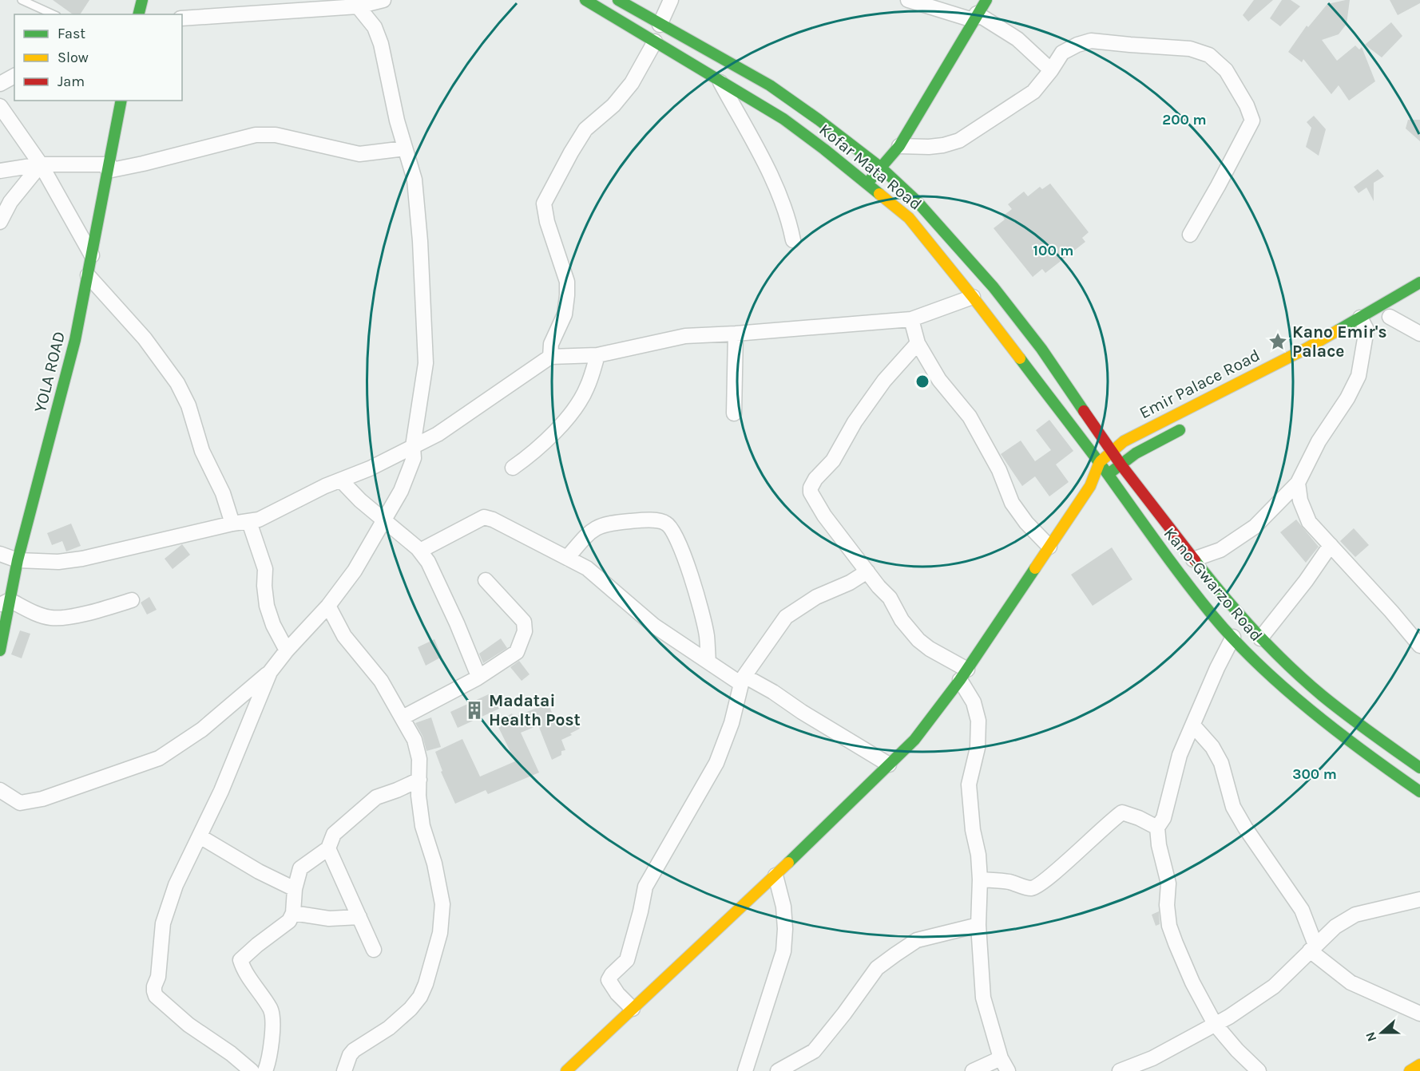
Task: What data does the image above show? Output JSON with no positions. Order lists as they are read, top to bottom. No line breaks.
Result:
{"streets":{"main road":["Kofar Mata Road","YOLA ROAD","Emir Palace Road","Kano-Gwarzo Road"]},"crossings":[["Kofar Mata Road","Emir Palace Road"],["Kofar Mata Road","Kano-Gwarzo Road"],["Emir Palace Road","Kano-Gwarzo Road"]],"places":{"place":["Kano Emir's Palace"],"building":["Madatai Health Post"]},"legend":["Fast","Slow","Jam"],"north":"left","rings":["200 m","100 m","300 m"]}
